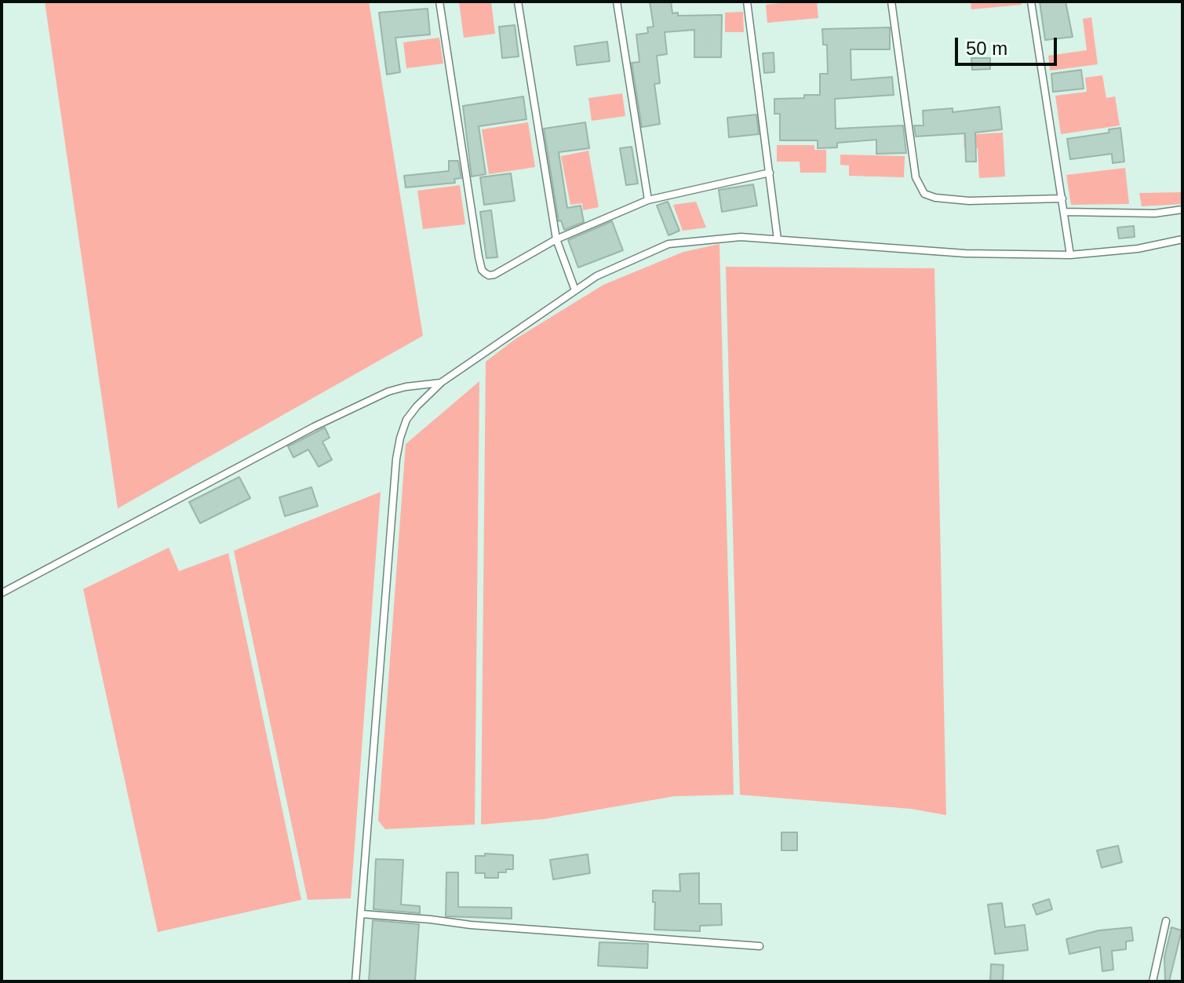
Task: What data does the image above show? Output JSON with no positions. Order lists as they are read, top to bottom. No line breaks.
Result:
{"scale_bar":"50 m"}
